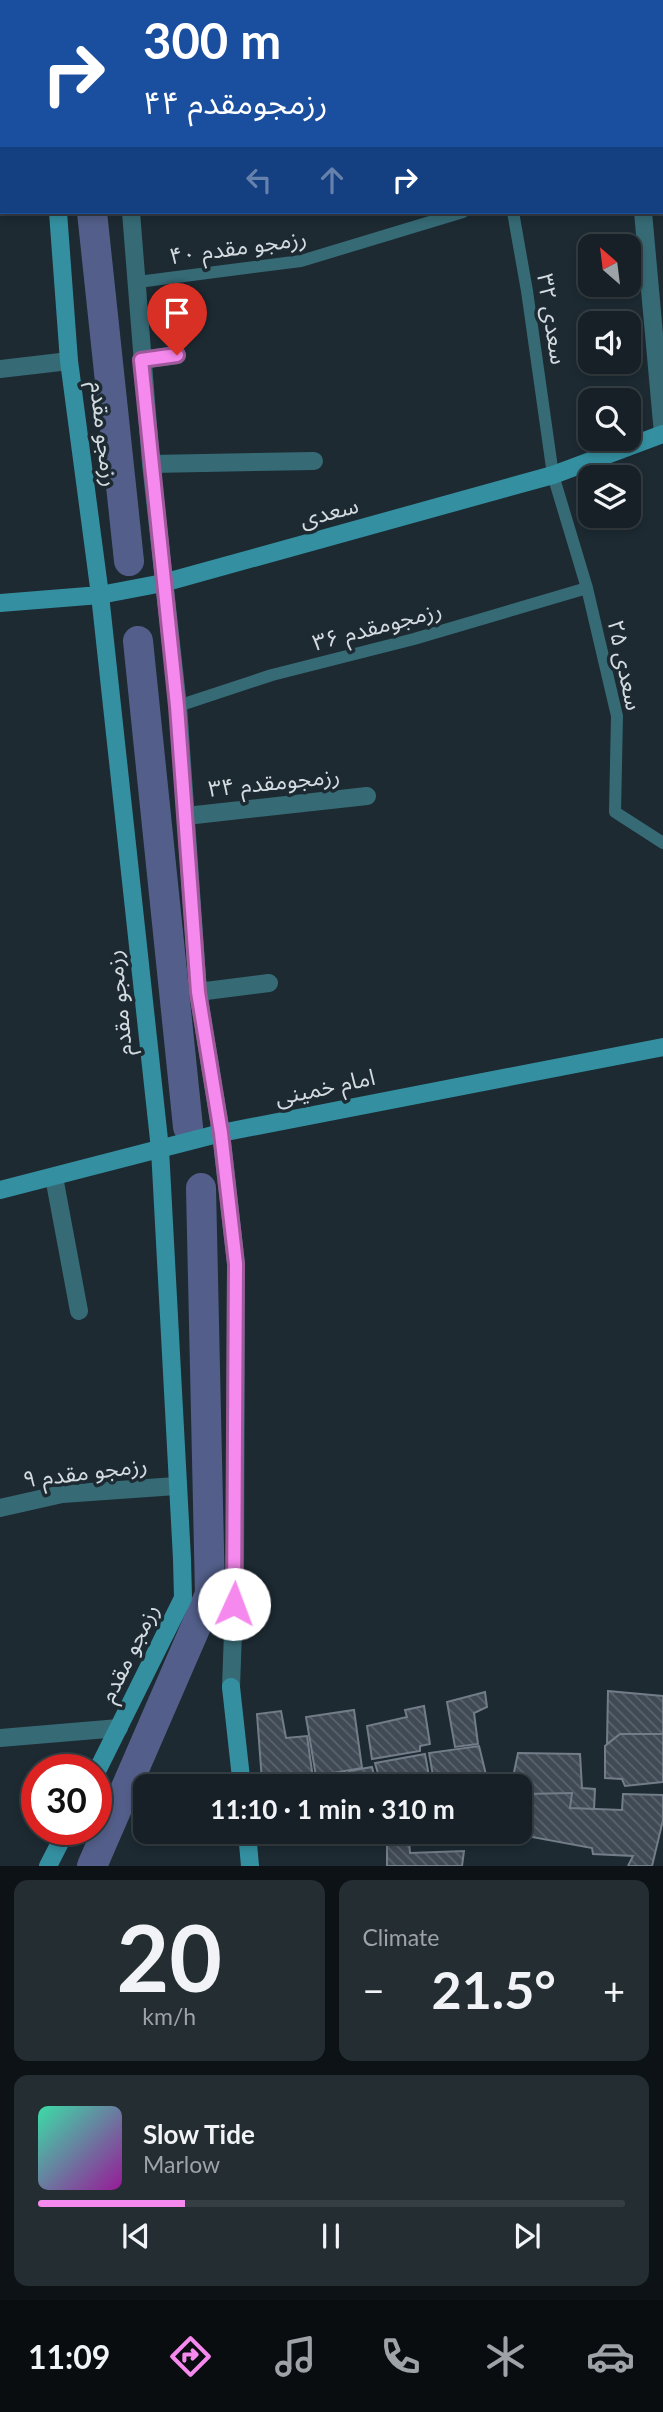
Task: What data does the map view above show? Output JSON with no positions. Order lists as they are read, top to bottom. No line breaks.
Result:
{"streets":{"street":["رزمجو مقدم","سعدی","رزمجومقدم ۳۴","امام خمینی","رزمجو مقدم ۹"],"lane":["رزمجو مقدم ۴۰","سعدی ۳۲","رزمجومقدم ۳۶","سعدی ۲۵"]},"crossings":[["رزمجو مقدم ۴۰","رزمجو مقدم"],["سعدی ۳۲","سعدی"],["سعدی ۳۲","سعدی ۲۵"],["رزمجو مقدم","سعدی"],["رزمجو مقدم","رزمجومقدم ۳۶"],["رزمجو مقدم","رزمجومقدم ۳۴"],["رزمجو مقدم","امام خمینی"],["رزمجو مقدم","رزمجو مقدم ۹"],["سعدی","سعدی ۲۵"],["رزمجومقدم ۳۶","سعدی ۲۵"]],"north":"top left","page":{"turn":["300 m","رزمجومقدم ۴۴"],"limit":"30","trip":"11:10 · 1 min · 310 m","tile":[["20","km/h"],"Climate"],"heat":["−","21.5°","+"],"song":["Slow Tide","Marlow"],"tabs":"11:09"}}
